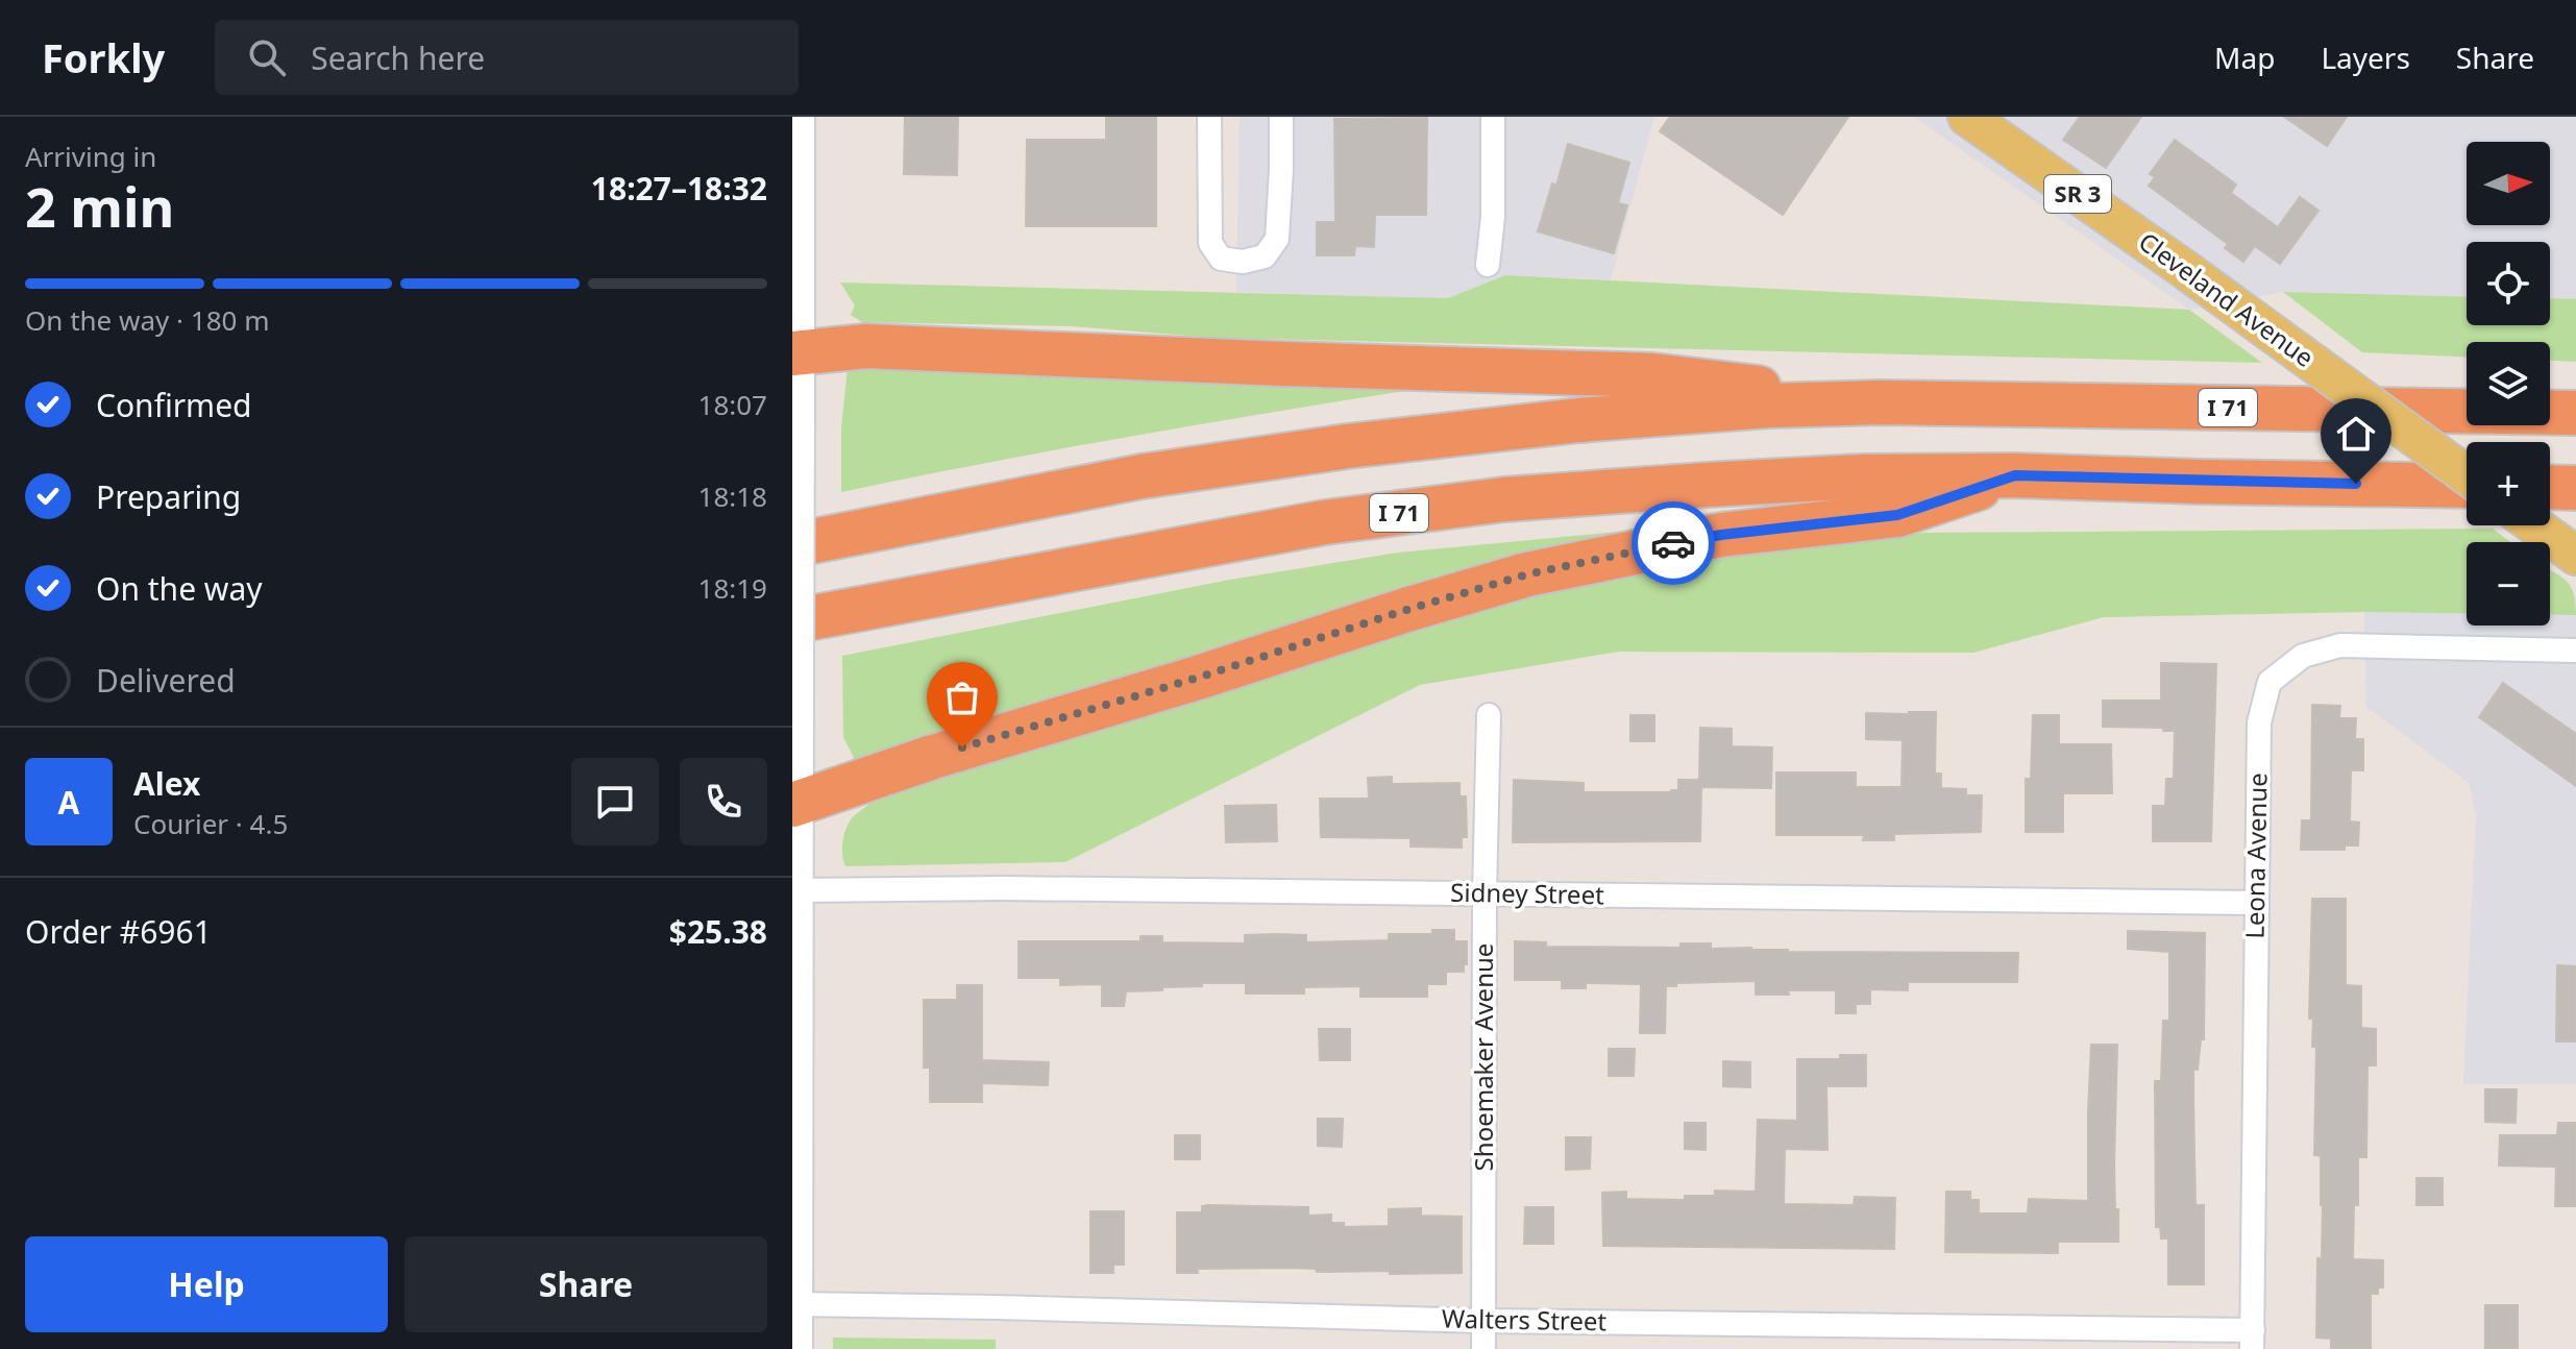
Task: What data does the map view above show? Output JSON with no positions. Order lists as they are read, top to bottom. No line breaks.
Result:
{"streets":{"highway":["I 71"],"main road":["SR 3","Cleveland Avenue"],"street":["Leona Avenue","Sidney Street","Shoemaker Avenue","Walters Street"]},"crossings":[["Leona Avenue","Sidney Street"],["Leona Avenue","Walters Street"],["Sidney Street","Shoemaker Avenue"],["Shoemaker Avenue","Walters Street"]],"north":"right","page":{"header":"Forkly","search":"Search here","nav":["Map","Layers","Share"],"heading":["2 min","Arriving in","18:27–18:32"],"panel":["Alex","Courier · 4.5","Order #6961","$25.38"],"map_buttons":["+","−"],"bar":"On the way · 180 m","list":[["Confirmed","18:07"],["Preparing","18:18"],["On the way","18:19"],"Delivered"],"round":"A","buttons":["Help","Share"]}}
